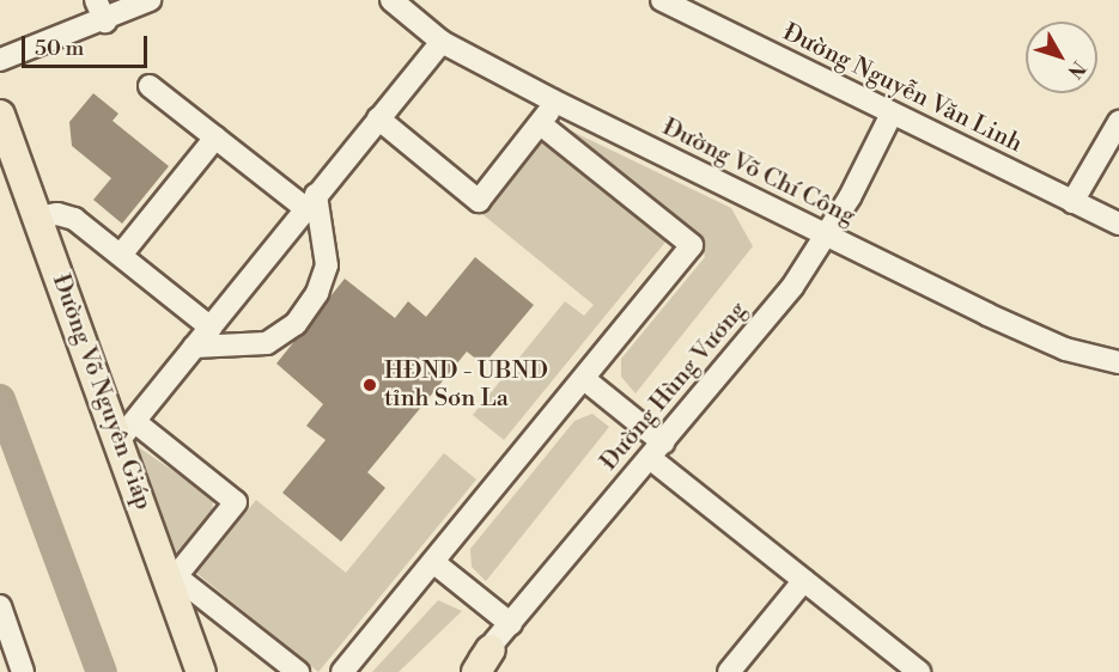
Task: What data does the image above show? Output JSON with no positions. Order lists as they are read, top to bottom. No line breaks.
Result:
{"streets":{"main road":["Đường Võ Nguyên Giáp"],"street":["Đường Nguyễn Văn Linh","Đường Võ Chí Công","Đường Hùng Vương"]},"crossings":[["Đường Nguyễn Văn Linh","Đường Hùng Vương"],["Đường Võ Chí Công","Đường Hùng Vương"]],"places":["HĐND - UBND tỉnh Sơn La"],"scale_bar":"50 m","north":"bottom right"}
